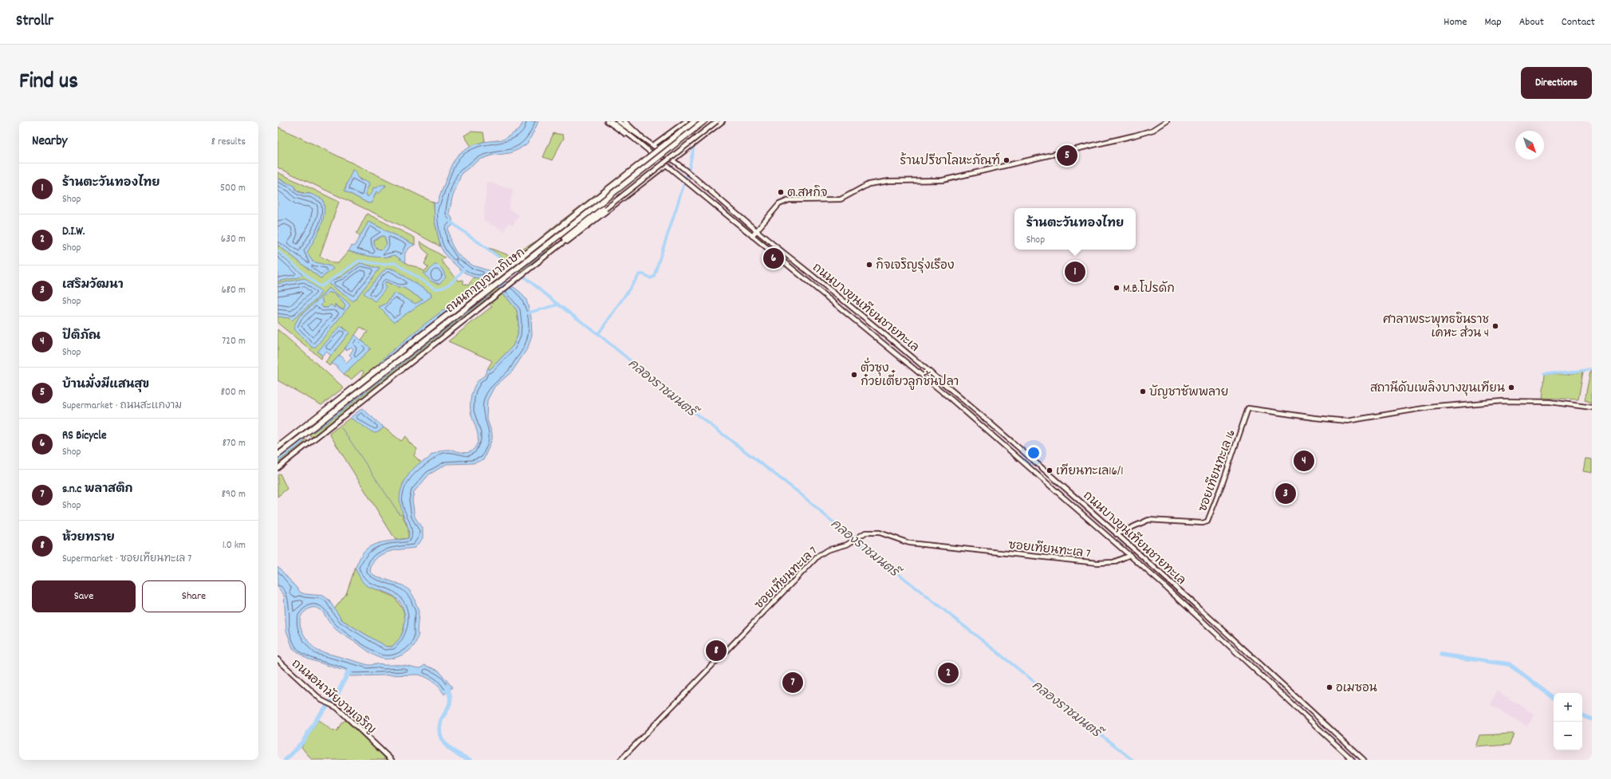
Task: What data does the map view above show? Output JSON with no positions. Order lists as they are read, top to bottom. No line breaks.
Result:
{"streets":{"highway":["ถนนกาญจนาภิเษก"],"main road":["ถนนบางขุนเทียนชายทะเล","ซอยเทียนทะเล 16","ซอยเทียนทะเล 7","ถนนอนามัยงามเจริญ"]},"crossings":[["ถนนบางขุนเทียนชายทะเล","ซอยเทียนทะเล 16"],["ถนนบางขุนเทียนชายทะเล","ซอยเทียนทะเล 7"]],"water":["คลองราชมนตรี"],"places":["ร้านปรีชาโลหะภัณฑ์","ต.สหกิจ","กิจเจริญรุ่งเรือง","M.B.โปรดัก","ศาลาพระพุทธชินราช เคหะ ส่วน 4","ตั่วซุง ก๋วยเตี๋ยวลูกชิ้นปลา","สถานีดับเพลิงบางขุนเทียน","บัญชาซัพพลาย","เทียนทะเล16/1","อเมซอน"],"north":"bottom right","page":{"header":"Strollr","nav":["Home","Map","About","Contact"],"title":"Find us","buttons":["Directions",["Save","Share"]],"heading":["Nearby","8 results"],"pins":["5","6","1","4","3","8","2","7"],"list":[{"mark":"1","name":"ร้านตะวันทองไทย","note":"Shop","value":"500 m"},{"mark":"2","name":"D.I.W.","note":"Shop","value":"630 m"},{"mark":"3","name":"เสริมวัฒนา","note":"Shop","value":"680 m"},{"mark":"4","name":"ปิติภัณ","note":"Shop","value":"720 m"},{"mark":"5","name":"บ้านมั่งมีแสนสุข","note":"Supermarket · ถนนสะแกงาม","value":"800 m"},{"mark":"6","name":"RS Bicycle","note":"Shop","value":"870 m"},{"mark":"7","name":"s.n.c พลาสติก","note":"Shop","value":"890 m"},{"mark":"8","name":"ห้วยทราย","note":"Supermarket · ซอยเทียนทะเล 7","value":"1.0 km"}],"popup":["ร้านตะวันทองไทย","Shop"],"map_buttons":["+","−"]}}
